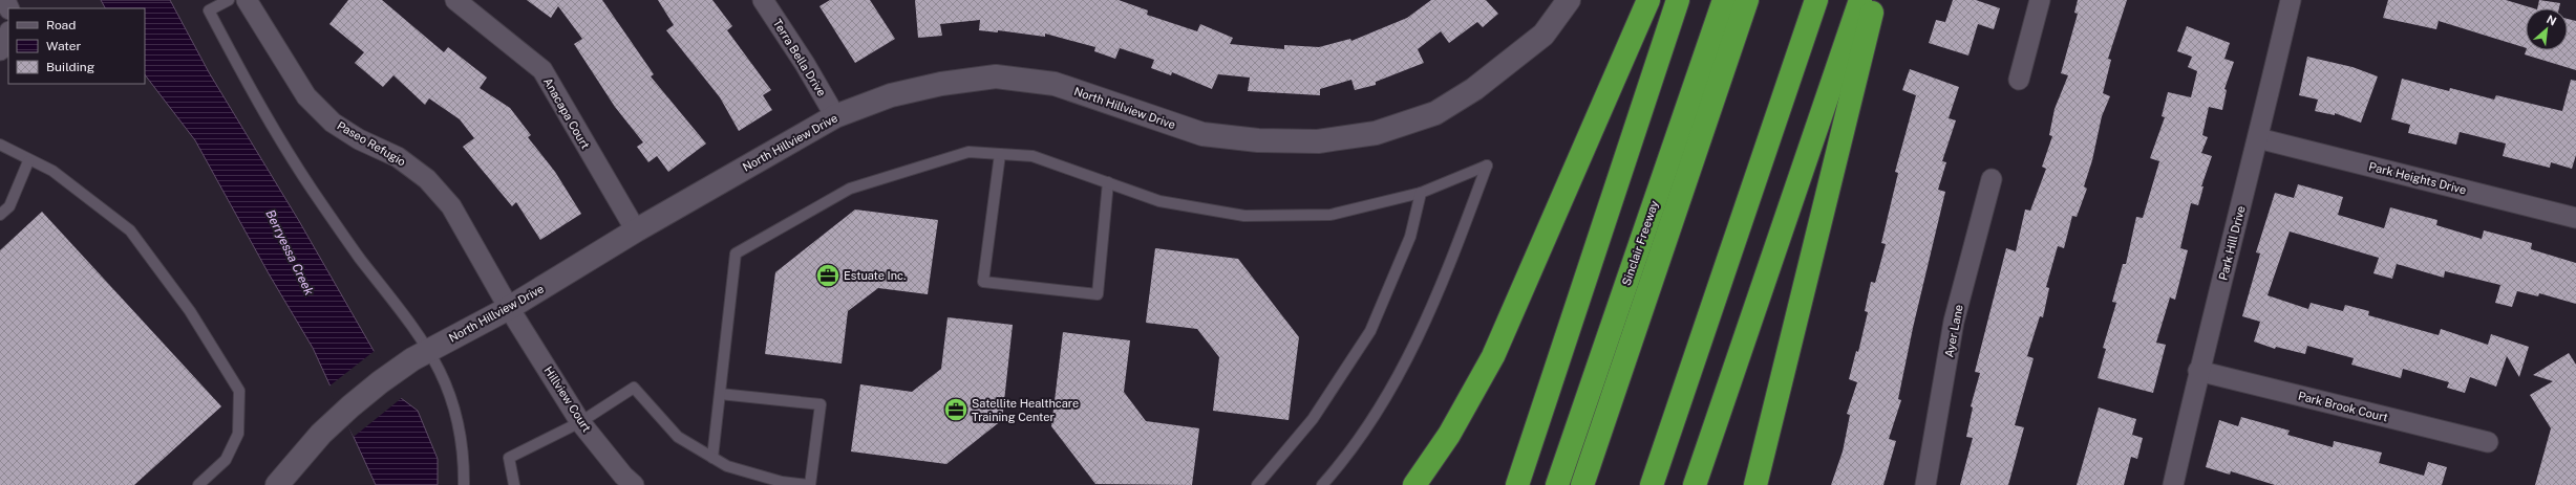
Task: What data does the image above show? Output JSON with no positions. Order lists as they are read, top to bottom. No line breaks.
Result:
{"streets":{"highway":["Sinclair Freeway"],"street":["Terra Bella Drive","North Hillview Drive","Anacapa Court","Paseo Refugio","Park Heights Drive","Park Hill Drive","Ayer Lane","Hillview Court","Park Brook Court"]},"crossings":[["Terra Bella Drive","North Hillview Drive"],["North Hillview Drive","Anacapa Court"],["North Hillview Drive","Paseo Refugio"],["North Hillview Drive","Hillview Court"],["Paseo Refugio","Hillview Court"],["Park Heights Drive","Park Hill Drive"],["Park Hill Drive","Park Brook Court"]],"water":["Berryessa Creek"],"places":{"office":["Estuate Inc.","Satellite Healthcare Training Center"]},"legend":["Road","Water","Building"],"north":"top right"}
